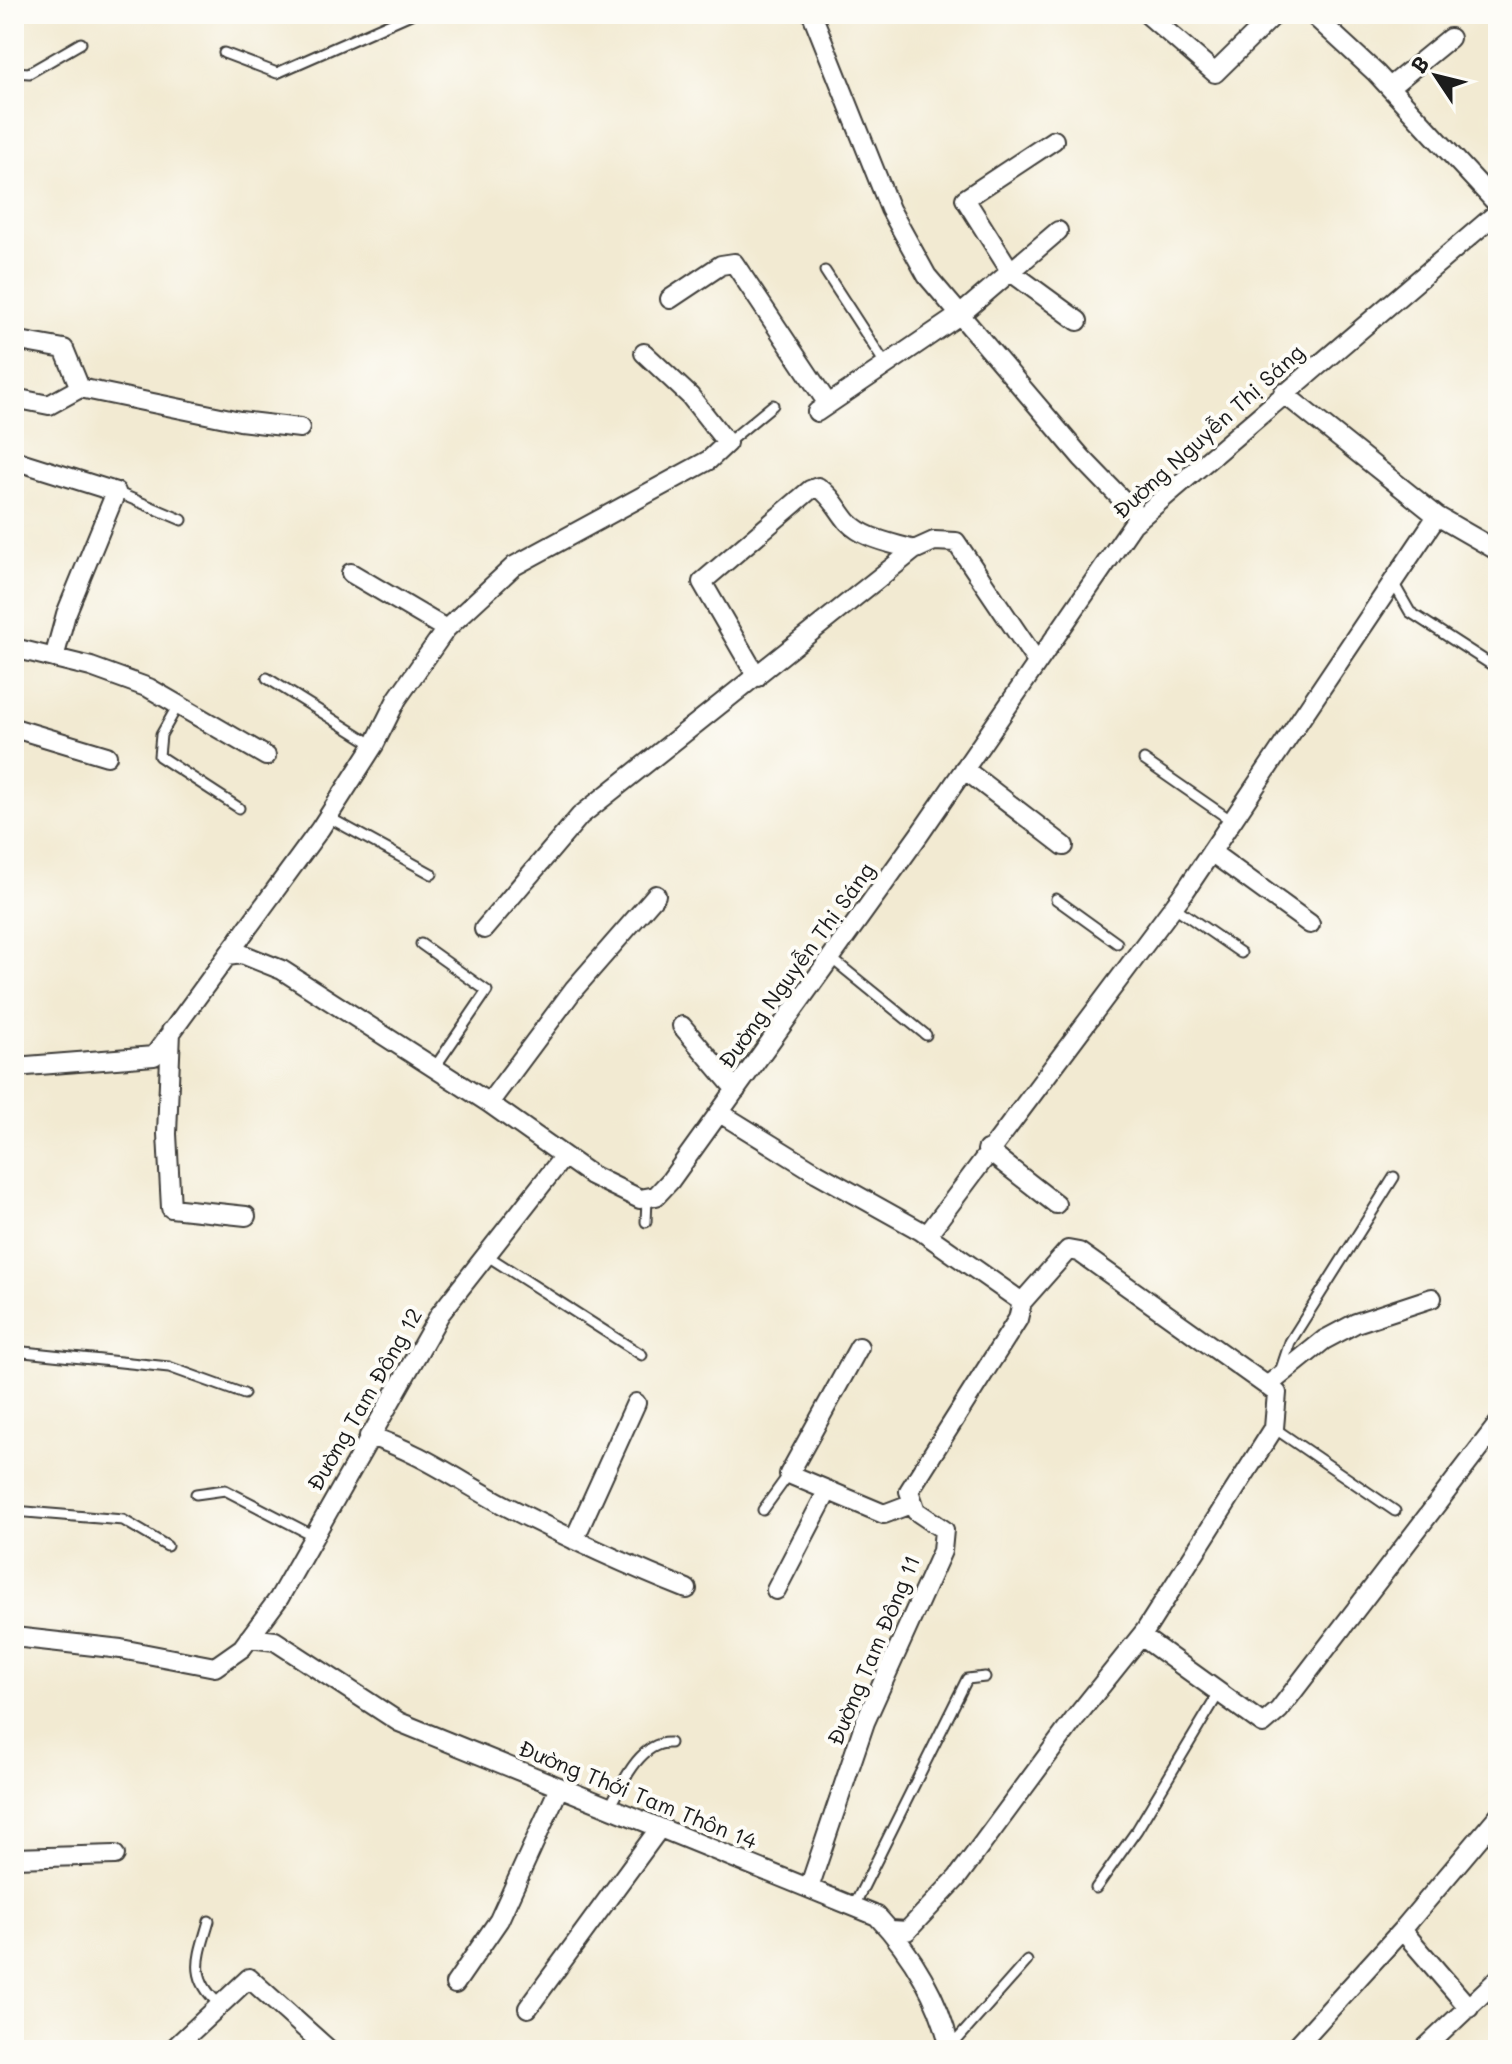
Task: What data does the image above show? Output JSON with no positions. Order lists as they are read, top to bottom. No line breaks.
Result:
{"streets":{"street":["Đường Nguyễn Thị Sáng","Đường Tam Đông 12","Đường Tam Đông 11","Đường Thới Tam Thôn 14"]},"crossings":[["Đường Tam Đông 12","Đường Thới Tam Thôn 14"],["Đường Tam Đông 11","Đường Thới Tam Thôn 14"]],"north":"top left"}
